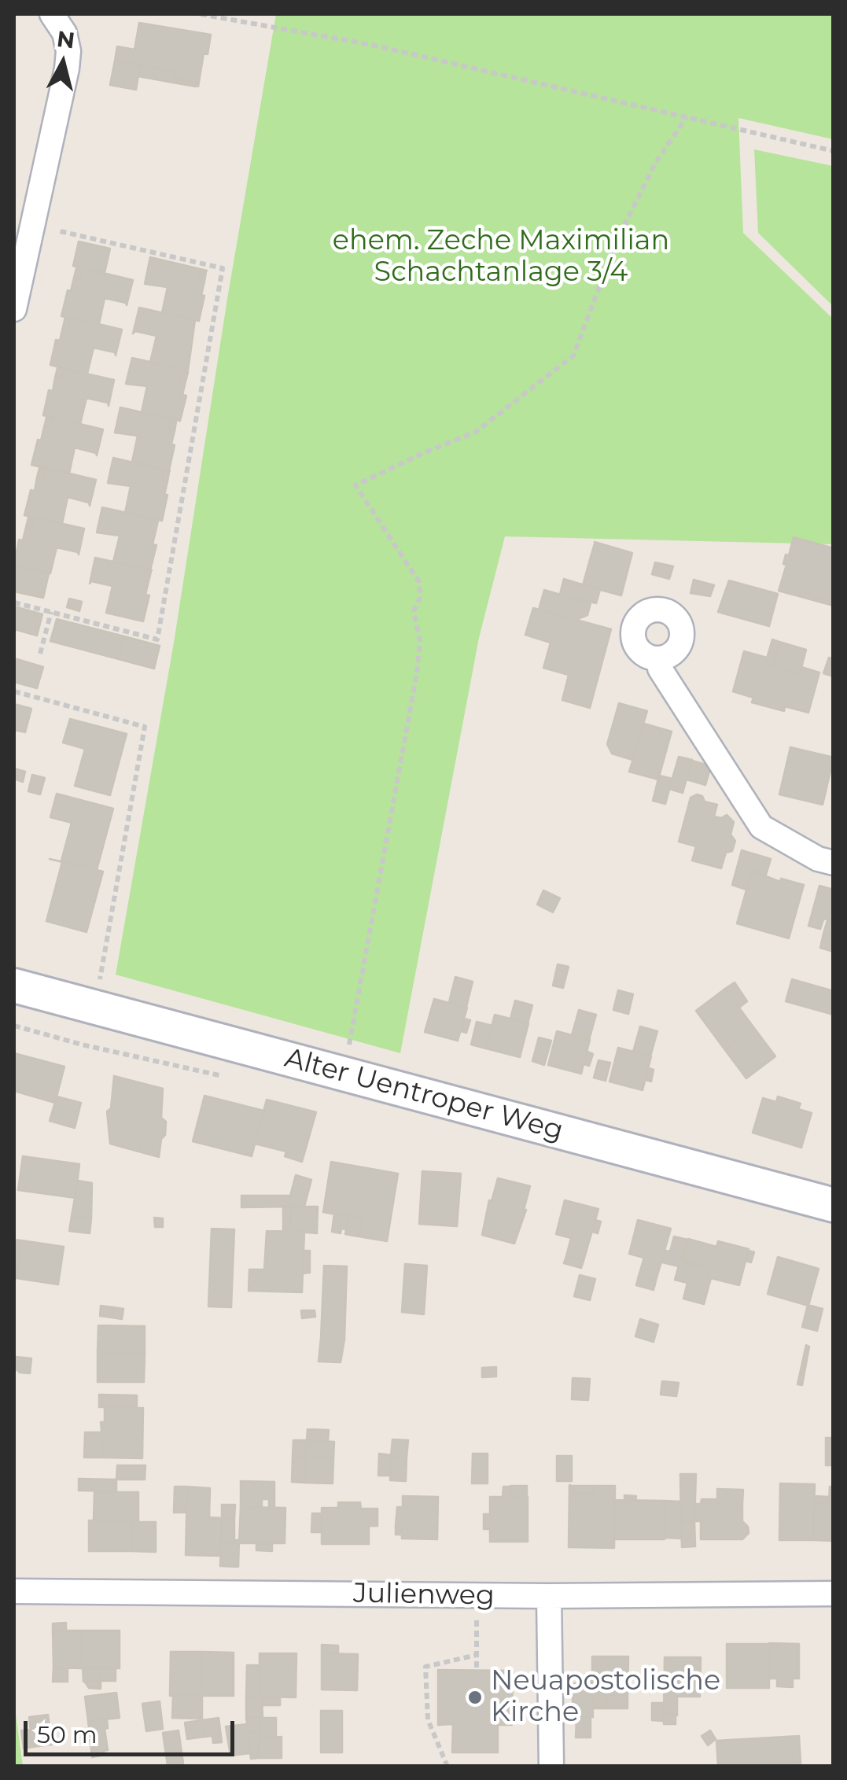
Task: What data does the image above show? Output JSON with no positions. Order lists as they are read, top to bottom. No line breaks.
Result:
{"streets":{"street":["Alter Uentroper Weg","Julienweg"]},"parks":["ehem. Zeche Maximilian Schachtanlage 3/4"],"places":["Neuapostolische Kirche"],"scale_bar":"50 m","north":"top"}
